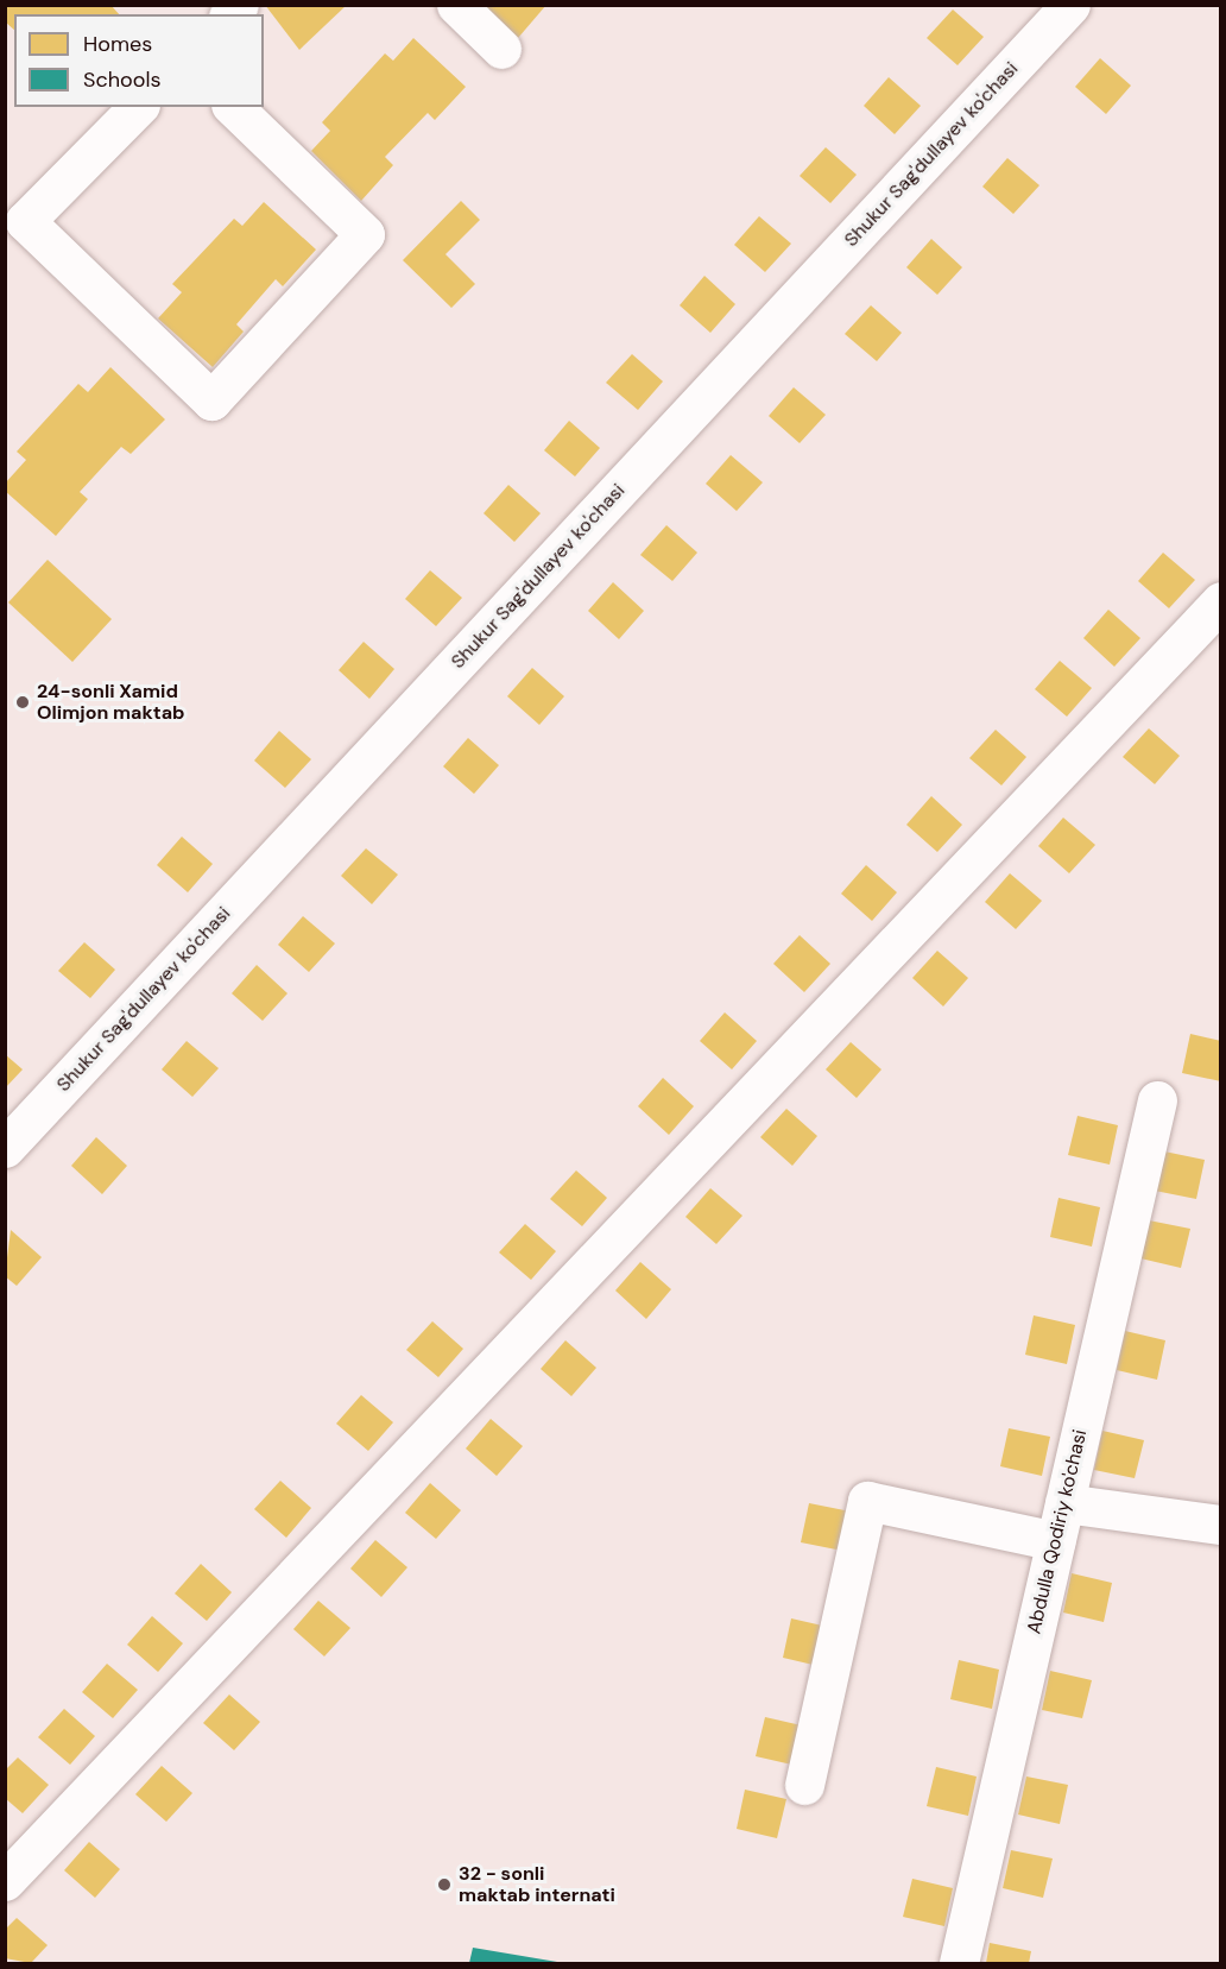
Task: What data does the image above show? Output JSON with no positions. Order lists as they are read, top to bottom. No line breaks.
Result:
{"streets":{"street":["Shukur Sag'dullayev ko'chasi","Abdulla Qodiriy ko'chasi"]},"places":["24-sonli Xamid Olimjon maktab","32 - sonli maktab internati"],"legend":["Homes","Schools"]}
